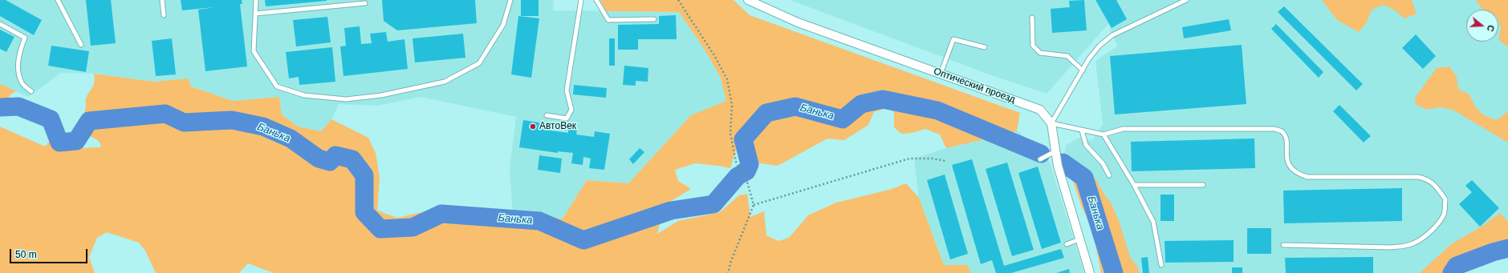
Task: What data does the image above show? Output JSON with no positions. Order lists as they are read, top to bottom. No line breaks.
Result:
{"streets":{"street":["Оптический проезд"]},"water":["Банька"],"places":["АвтоВек"],"scale_bar":"50 m","north":"right"}
